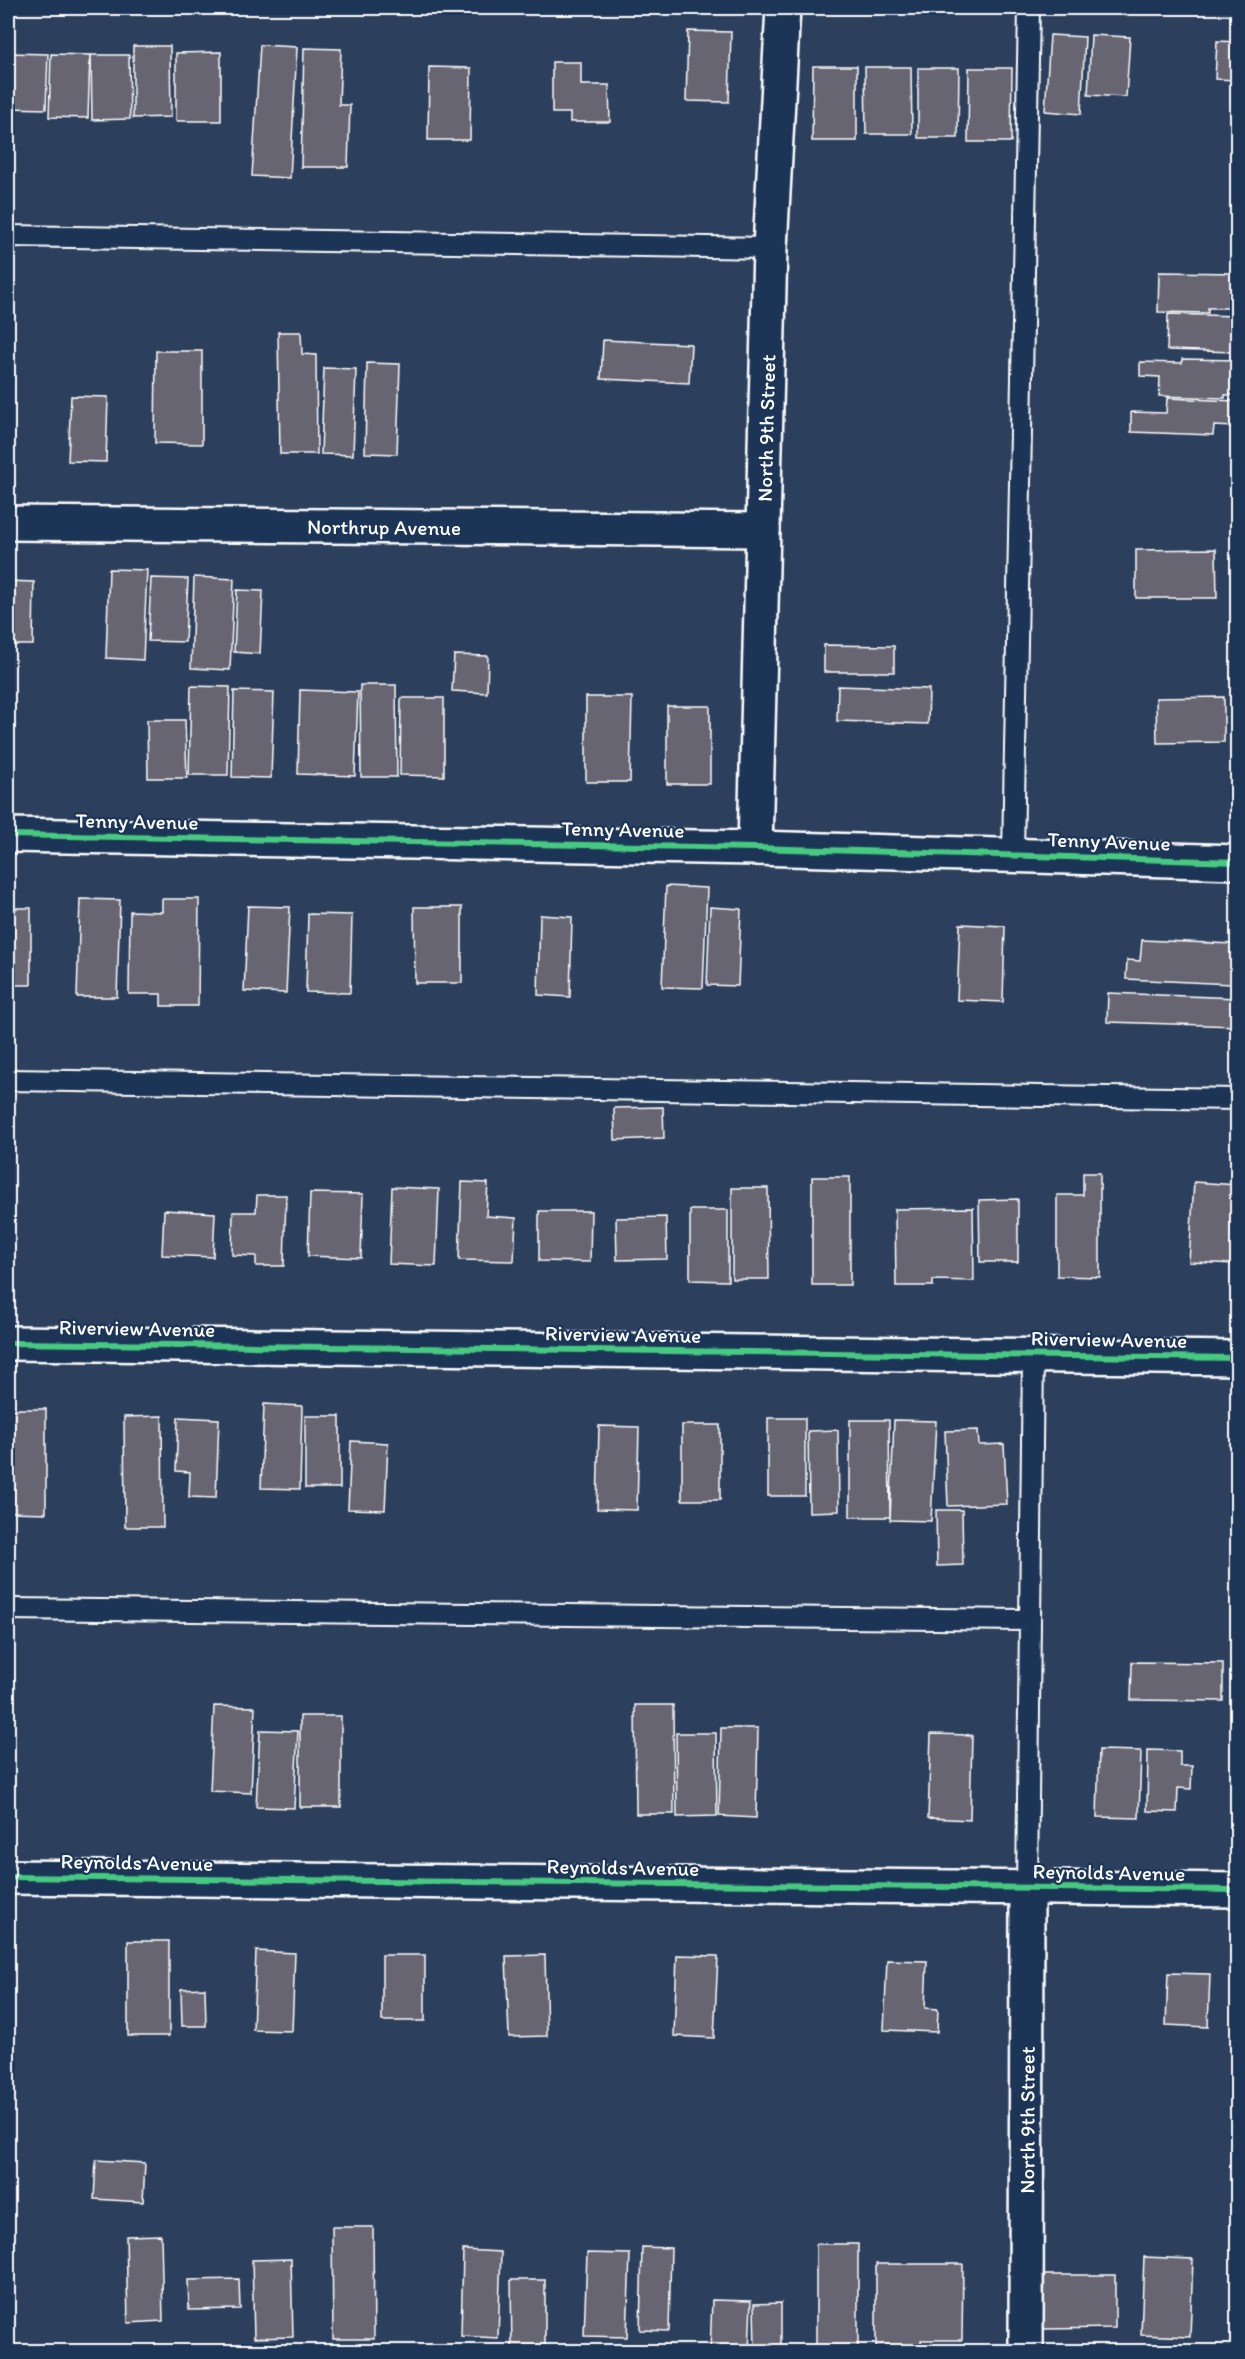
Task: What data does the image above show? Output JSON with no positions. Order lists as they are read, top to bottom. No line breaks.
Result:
{"streets":{"street":["North 9th Street","Northrup Avenue","Tenny Avenue","Riverview Avenue","Reynolds Avenue"]},"crossings":[["North 9th Street","Northrup Avenue"],["North 9th Street","Tenny Avenue"],["North 9th Street","Reynolds Avenue"]]}
